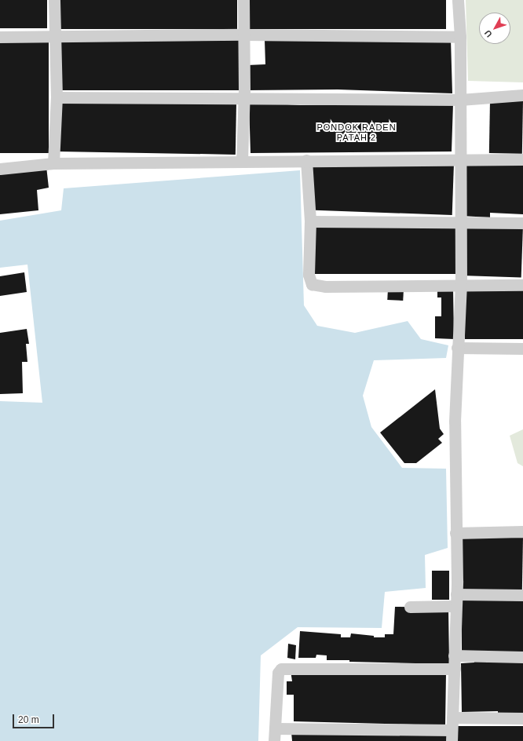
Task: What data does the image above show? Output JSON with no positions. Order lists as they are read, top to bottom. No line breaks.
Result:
{"districts":["PONDOK RADEN PATAH 2"],"scale_bar":"20 m","north":"bottom left"}
